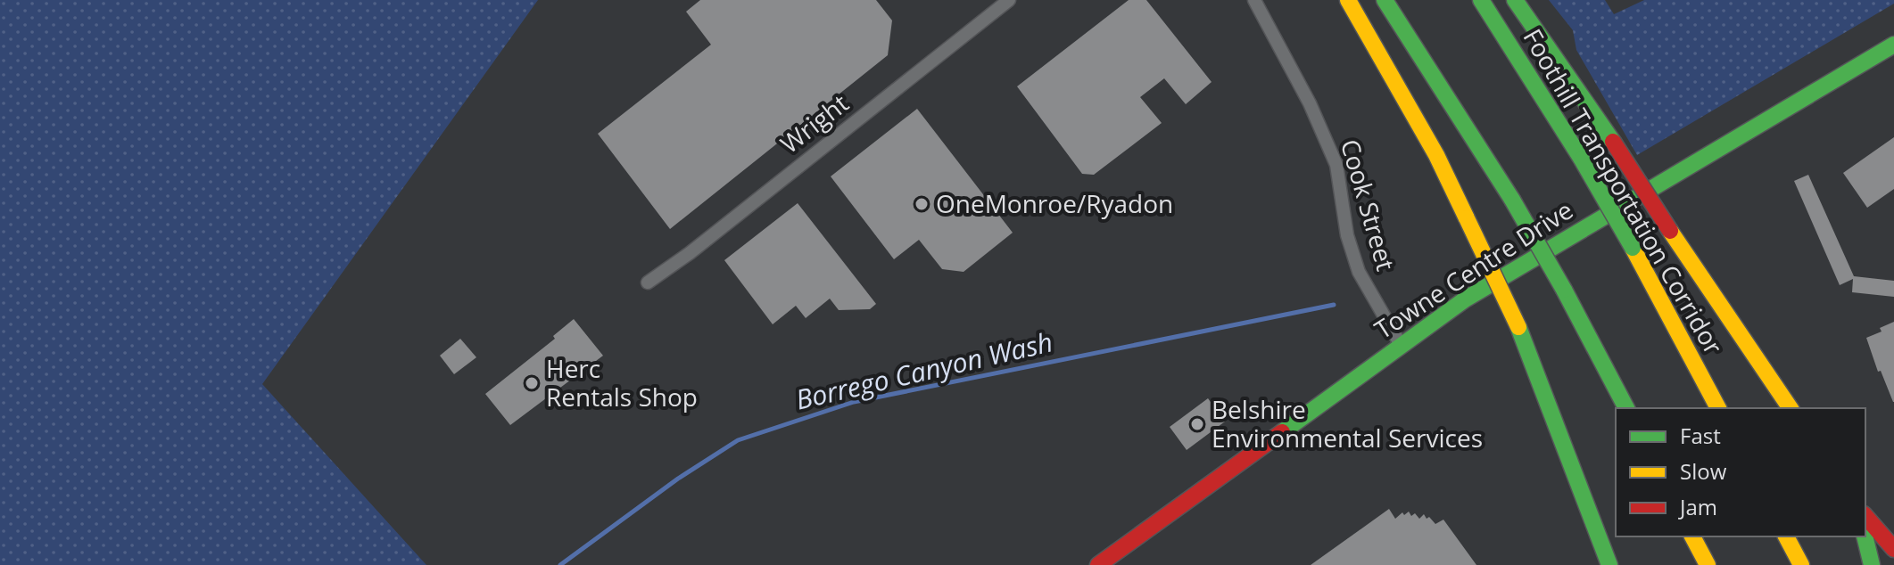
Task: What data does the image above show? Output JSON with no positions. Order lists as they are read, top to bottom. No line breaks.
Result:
{"streets":{"main road":["Foothill Transportation Corridor","Towne Centre Drive"],"street":["Wright","Cook Street"]},"crossings":[["Cook Street","Towne Centre Drive"]],"water":["Borrego Canyon Wash"],"places":["OneMonroe/Ryadon","Herc Rentals Shop","Belshire Environmental Services"],"legend":["Fast","Slow","Jam"]}
